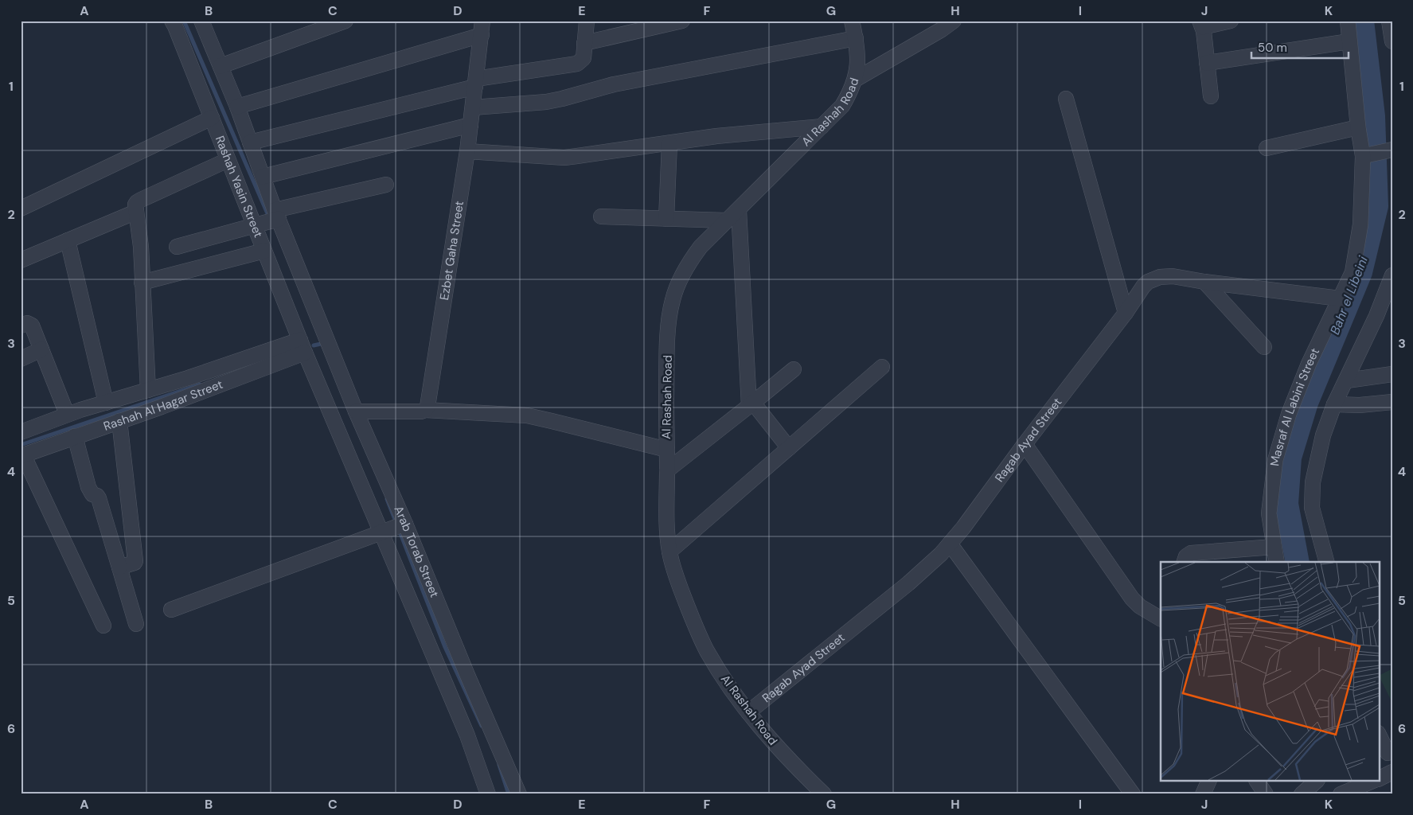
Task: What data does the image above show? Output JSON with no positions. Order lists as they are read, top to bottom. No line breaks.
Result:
{"streets":{"street":["Al Rashah Road","Rashah Yasin Street","Ezbet Gaha Street","Rashah Al Hagar Street","Masraf Al Labini Street","Ragab Ayad Street","Arab Torab Street"]},"crossings":[["Al Rashah Road","Ragab Ayad Street"],["Rashah Yasin Street","Rashah Al Hagar Street"],["Rashah Yasin Street","Arab Torab Street"],["Rashah Al Hagar Street","Arab Torab Street"],["Masraf Al Labini Street","Ragab Ayad Street"]],"water":["Bahr el Libeini"],"scale_bar":"50 m","grid":{"columns":["A","B","C","D","E","F","G","H","I","J","K"],"rows":["1","2","3","4","5","6"]}}
